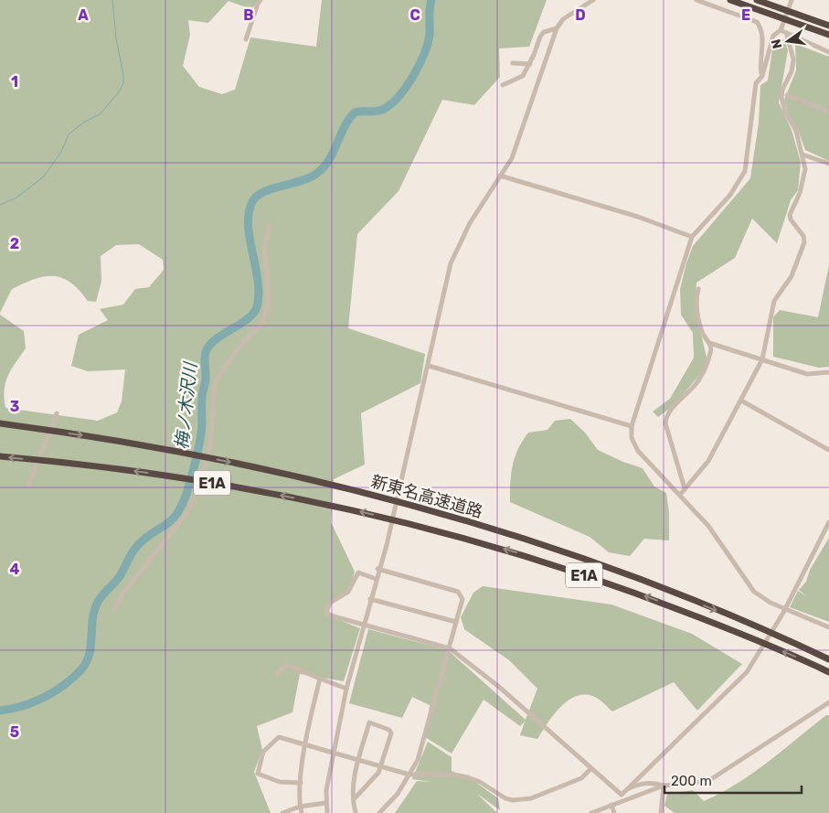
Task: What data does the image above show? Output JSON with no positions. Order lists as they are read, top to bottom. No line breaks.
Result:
{"streets":{"highway":["E1A","新東名高速道路"]},"water":["梅ノ木沢川"],"scale_bar":"200 m","north":"left","grid":{"columns":["A","B","C","D","E"],"rows":["1","2","3","4","5"]}}
